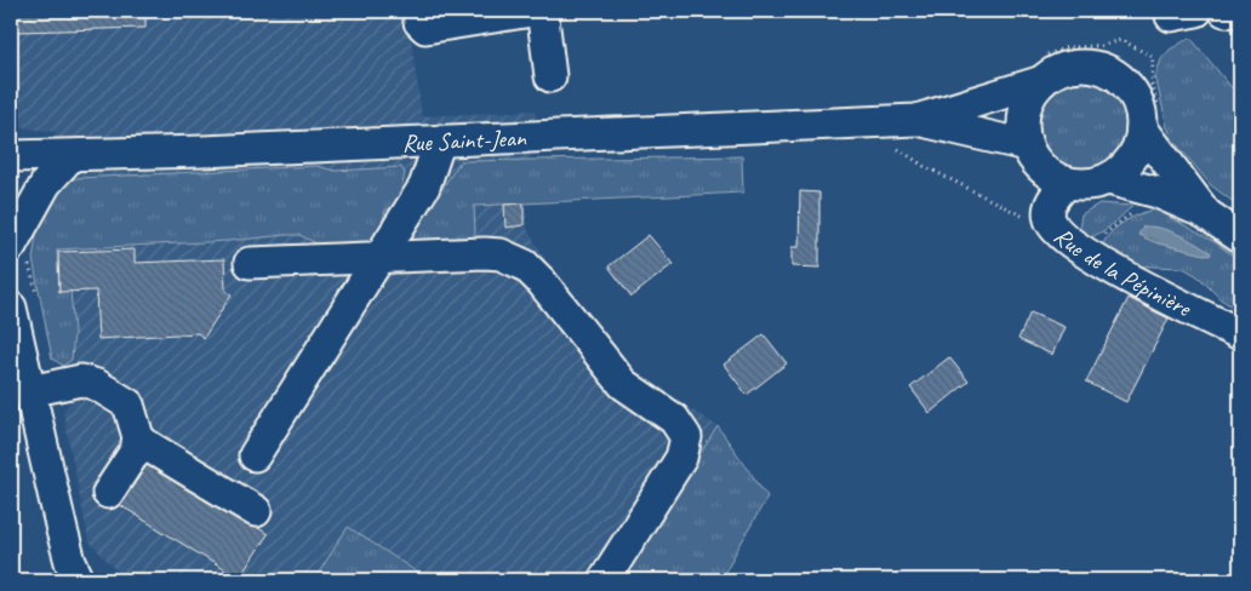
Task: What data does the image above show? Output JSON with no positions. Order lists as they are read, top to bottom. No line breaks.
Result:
{"streets":{"street":["Rue Saint-Jean","Rue de la Pépinière"]},"crossings":[["Rue Saint-Jean","Rue de la Pépinière"]]}
